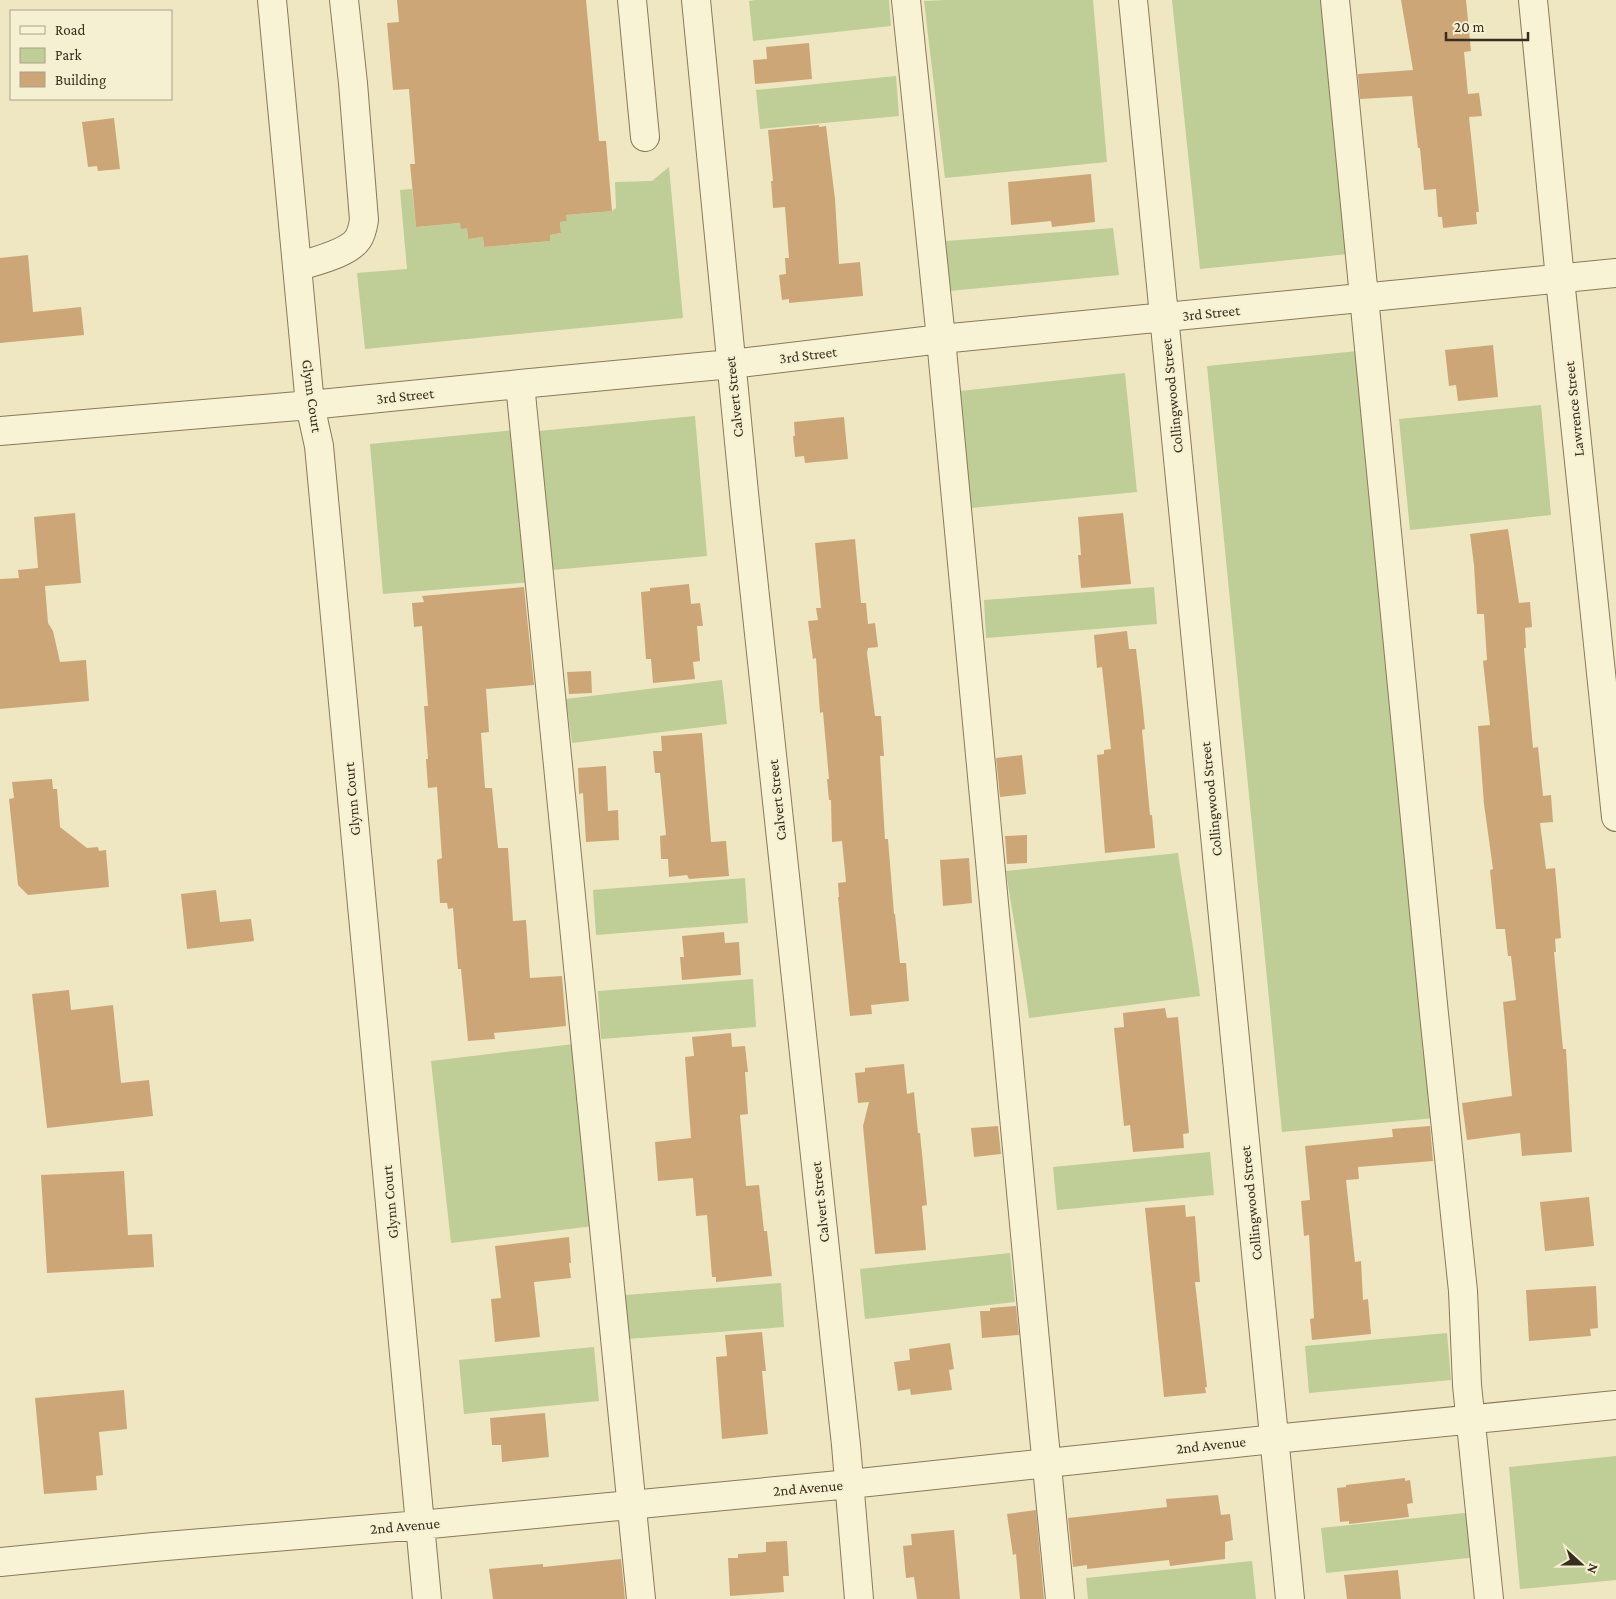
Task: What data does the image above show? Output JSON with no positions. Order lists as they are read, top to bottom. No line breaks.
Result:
{"streets":{"street":["3rd Street","Glynn Court","Collingwood Street","Calvert Street","Lawrence Street","2nd Avenue"]},"crossings":[["3rd Street","Glynn Court"],["3rd Street","Collingwood Street"],["3rd Street","Calvert Street"],["3rd Street","Lawrence Street"],["Glynn Court","2nd Avenue"],["Collingwood Street","2nd Avenue"],["Calvert Street","2nd Avenue"]],"legend":["Road","Park","Building"],"scale_bar":"20 m","north":"right"}
